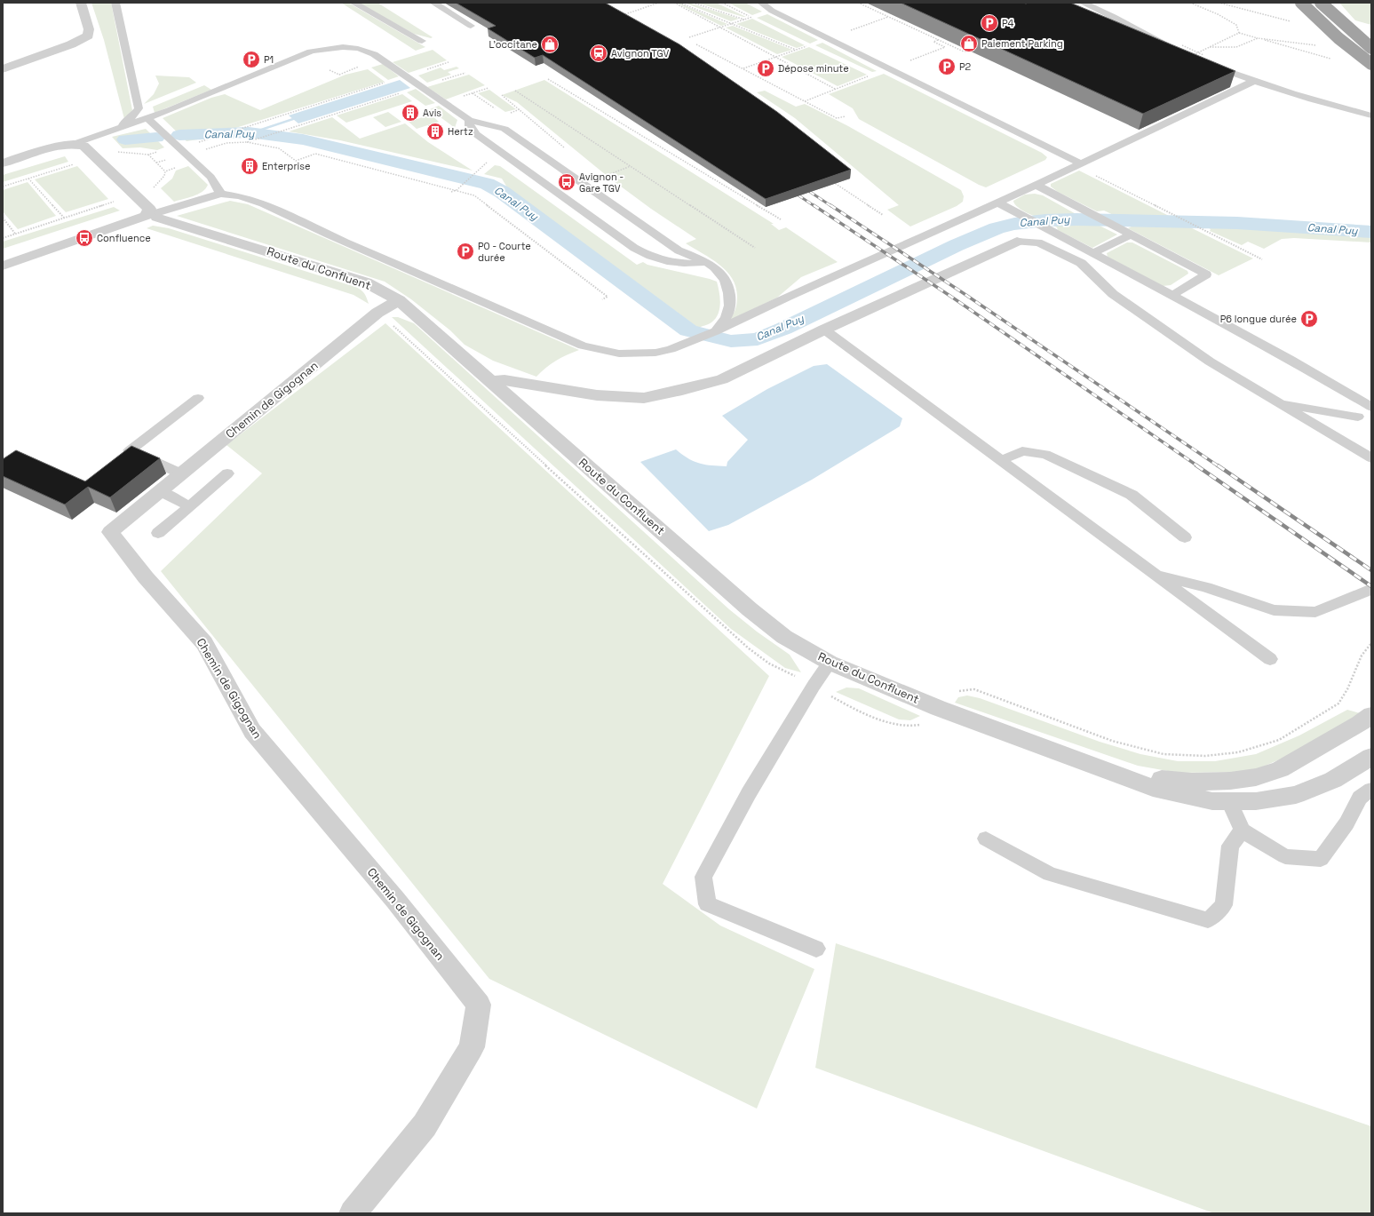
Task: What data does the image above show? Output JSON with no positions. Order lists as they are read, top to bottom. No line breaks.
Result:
{"streets":{"street":["Route du Confluent","Chemin de Gigognan"]},"crossings":[["Route du Confluent","Chemin de Gigognan"]],"water":["Canal Puy"],"places":{"parking":["P4","P1","P2","Dépose minute","P0 - Courte durée","P6 longue durée"],"shop":["Paiement Parking","L'occitane"],"station":["Avignon TGV"],"building":["Avis","Hertz","Enterprise"],"bus stop":["Avignon - Gare TGV","Confluence"]}}
